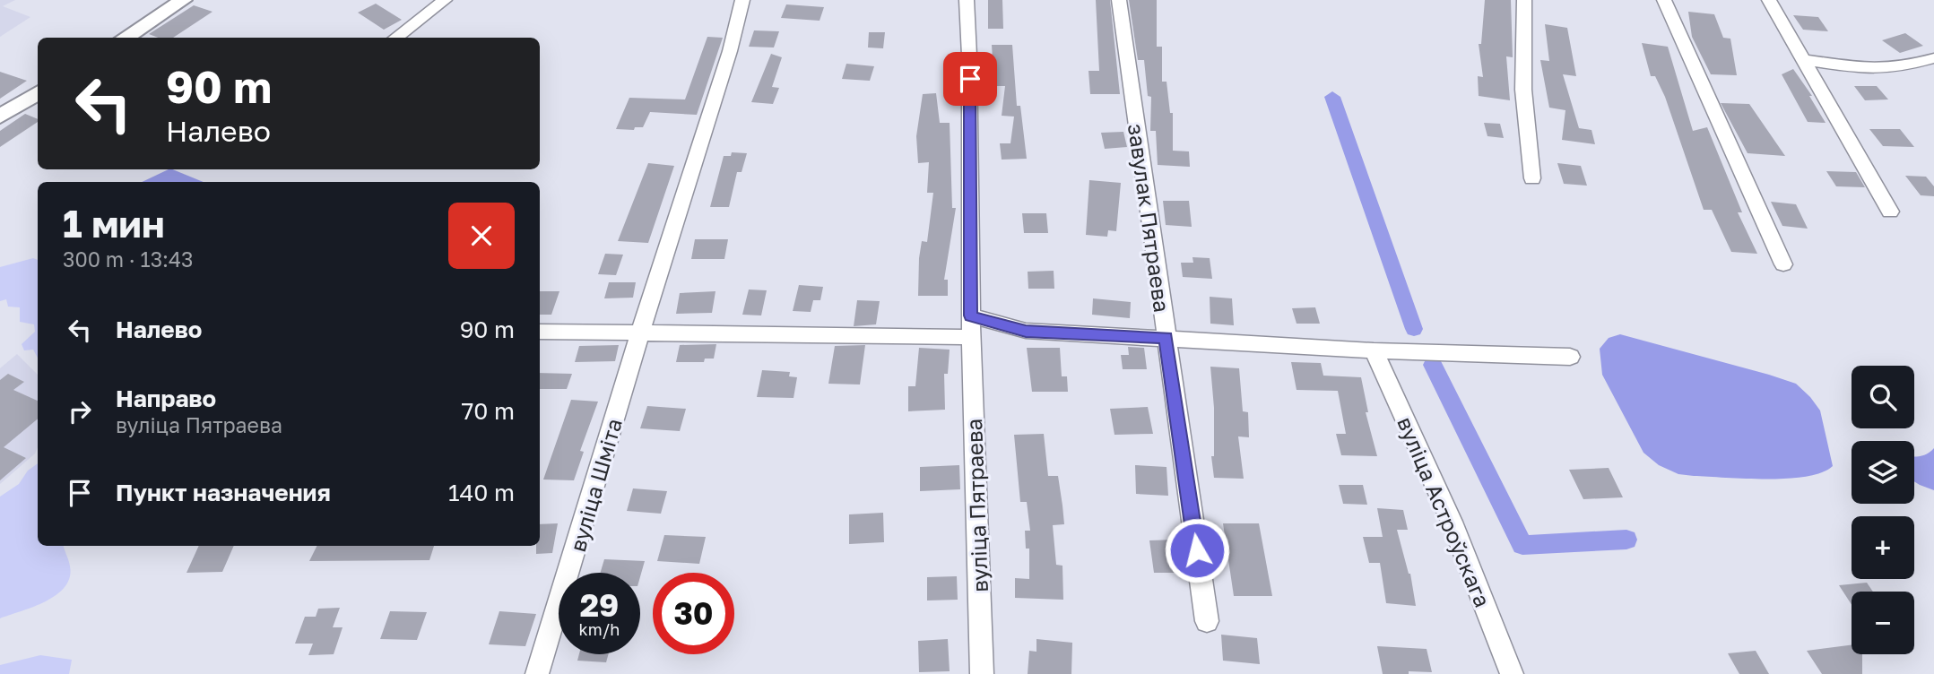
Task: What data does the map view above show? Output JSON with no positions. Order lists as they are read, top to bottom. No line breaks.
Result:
{"streets":{"street":["завулак Пятраева","вуліца Шміта","вуліца Пятраева","вуліца Астроўскага"]},"page":{"turn":["90 m","Налево"],"heading":["1 мин","300 m · 13:43"],"list":[{"name":"Налево","value":"90 m"},{"name":"Направо","note":"вуліца Пятраева","value":"70 m"},{"name":"Пункт назначения","value":"140 m"}],"map_buttons":["+","−"],"speed":"29 km/h","limit":"30"}}
